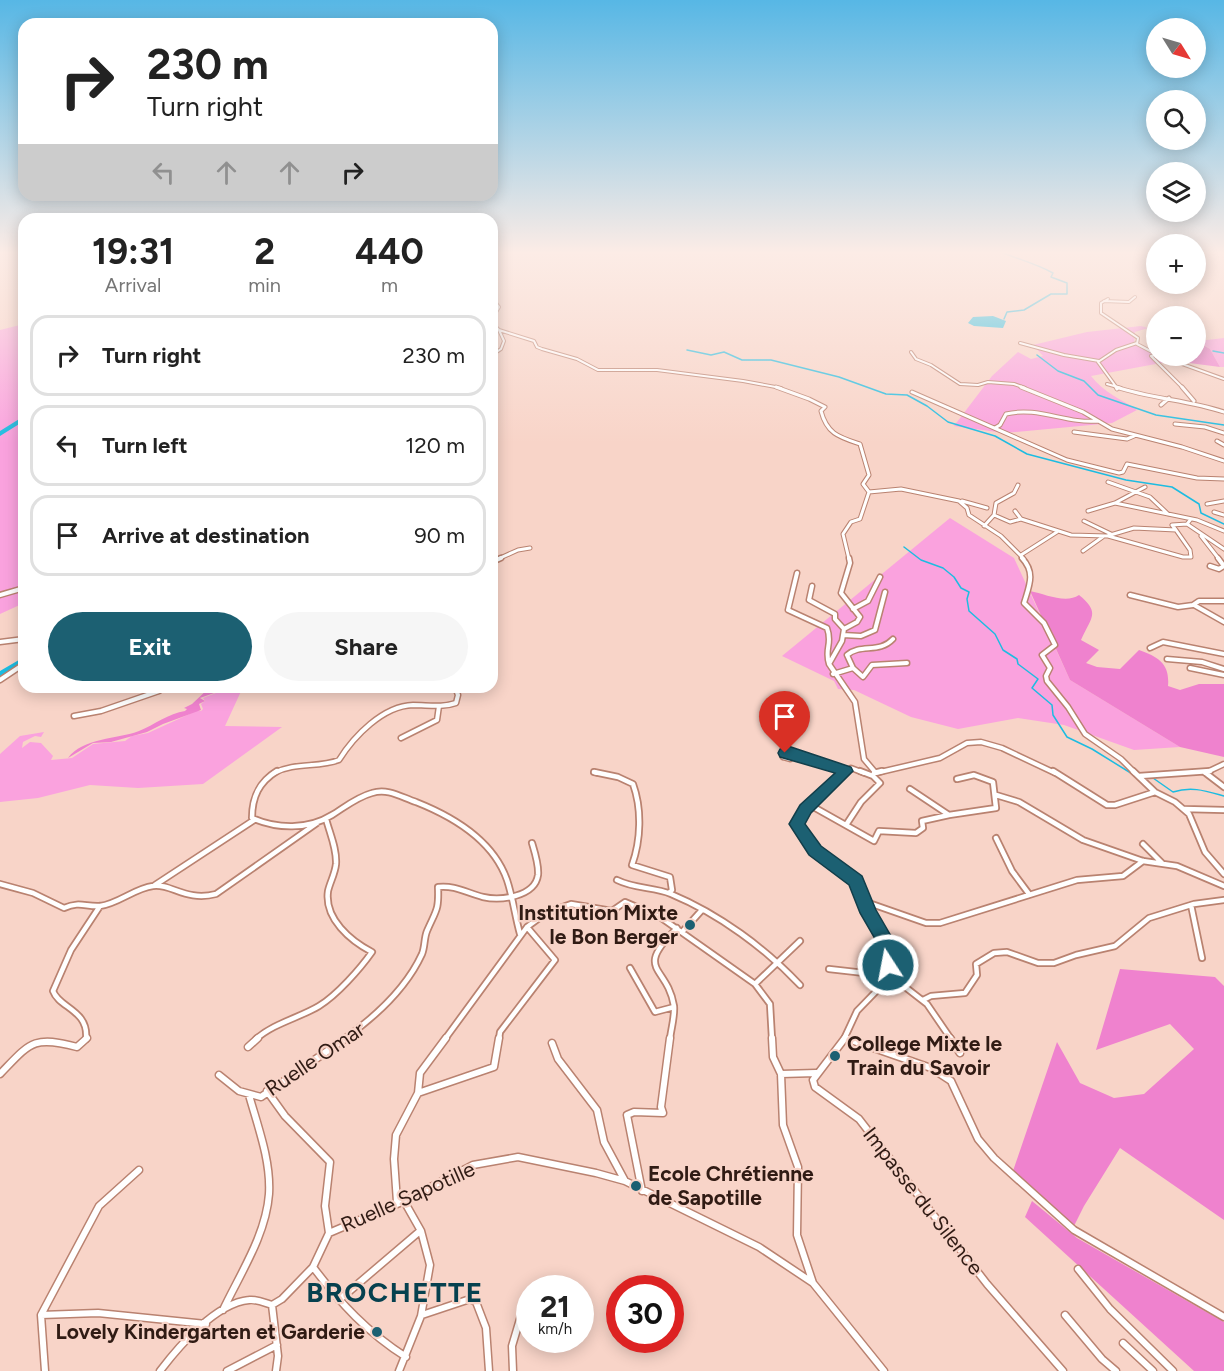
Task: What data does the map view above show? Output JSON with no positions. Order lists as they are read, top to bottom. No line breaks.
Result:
{"streets":{"street":["Ruelle Omar","Ruelle Sapotille","Impasse du Silence"]},"districts":["BROCHETTE"],"places":["Institution Mixte le Bon Berger","College Mixte le Train du Savoir","Ecole Chrétienne de Sapotille","Lovely Kindergarten et Garderie"],"north":"bottom right","page":{"map_buttons":["+","−"],"turn":["230 m","Turn right"],"eta":["19:31","Arrival","2","min","440","m"],"list":[{"name":"Turn right","value":"230 m"},{"name":"Turn left","value":"120 m"},{"name":"Arrive at destination","value":"90 m"}],"buttons":["Exit","Share"],"speed":"21 km/h","limit":"30"}}
